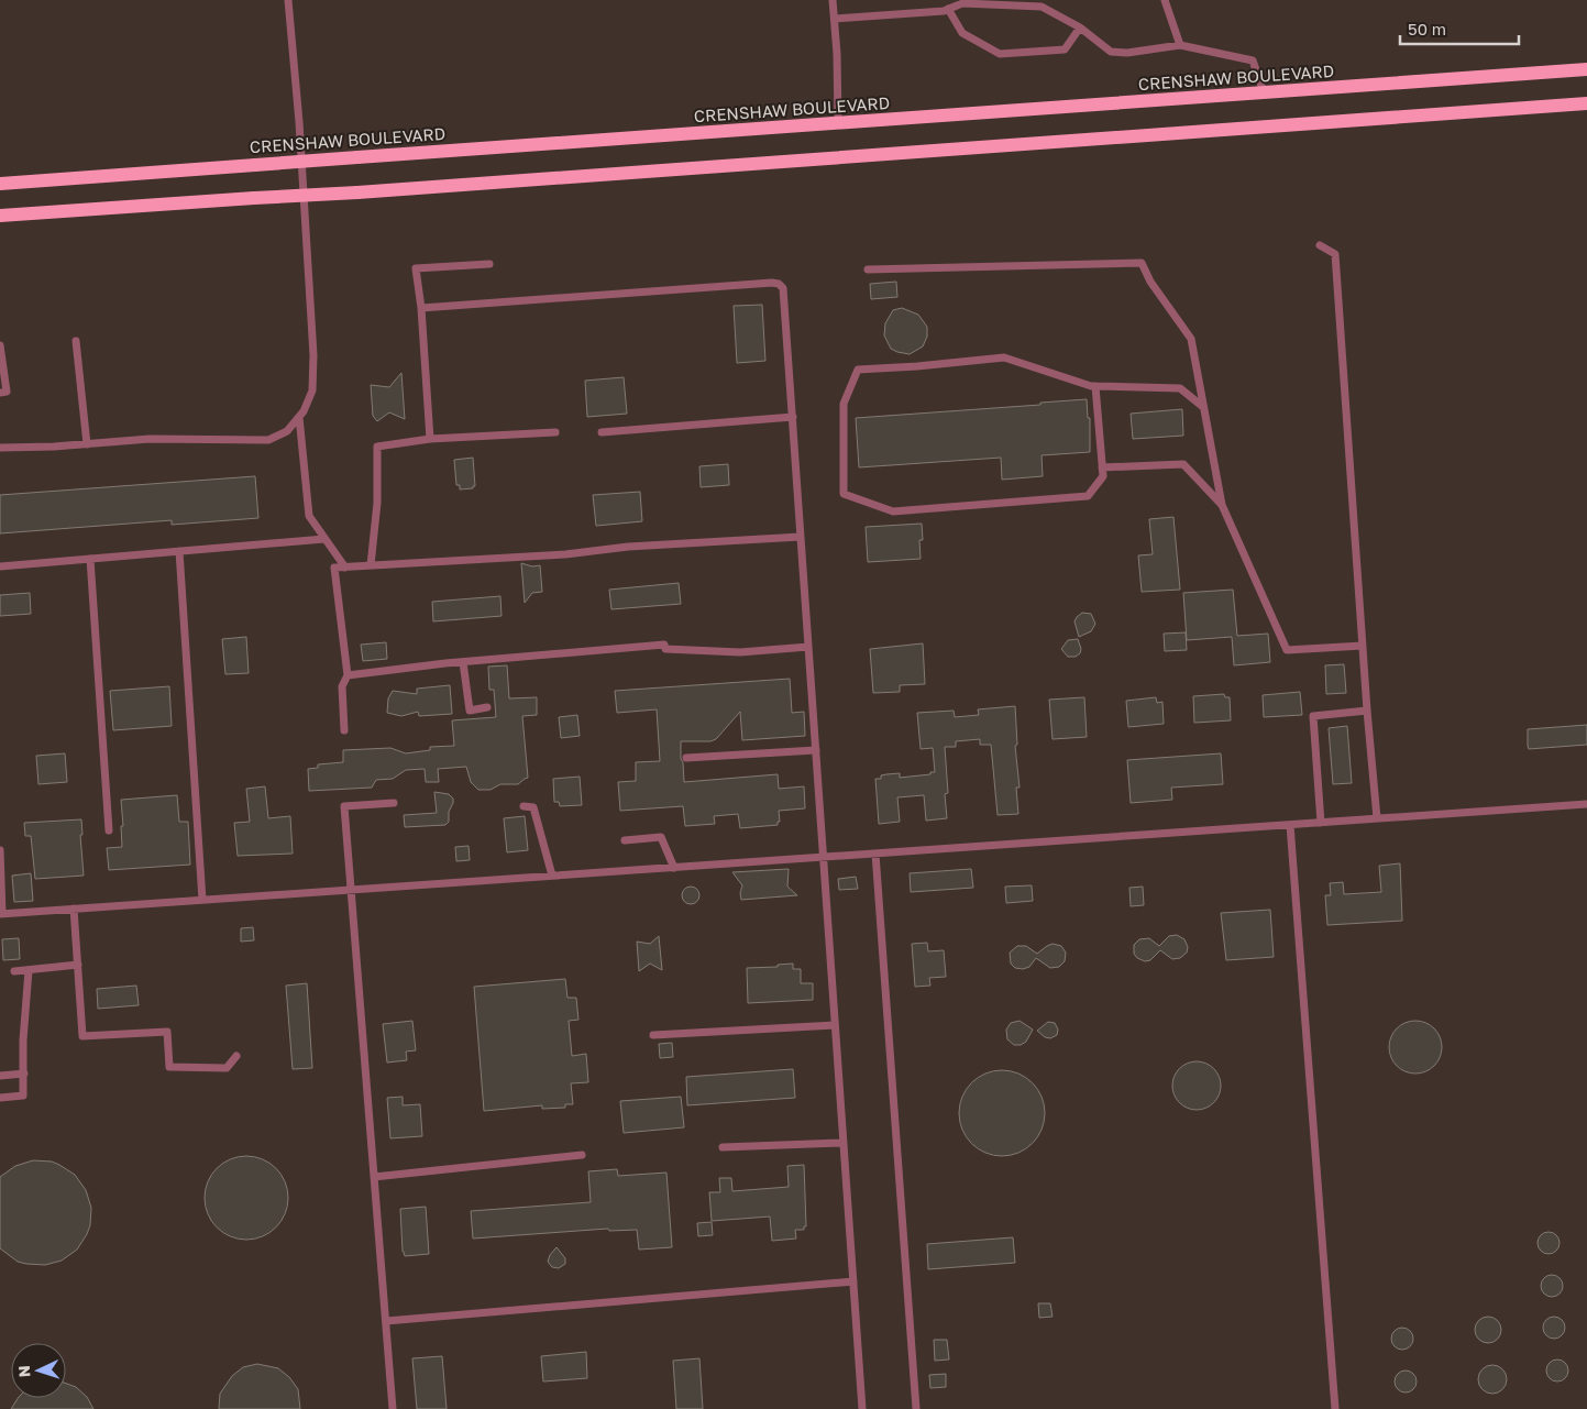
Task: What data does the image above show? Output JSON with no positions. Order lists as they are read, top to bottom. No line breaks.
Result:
{"streets":{"main road":["CRENSHAW BOULEVARD"]},"scale_bar":"50 m","north":"left"}
